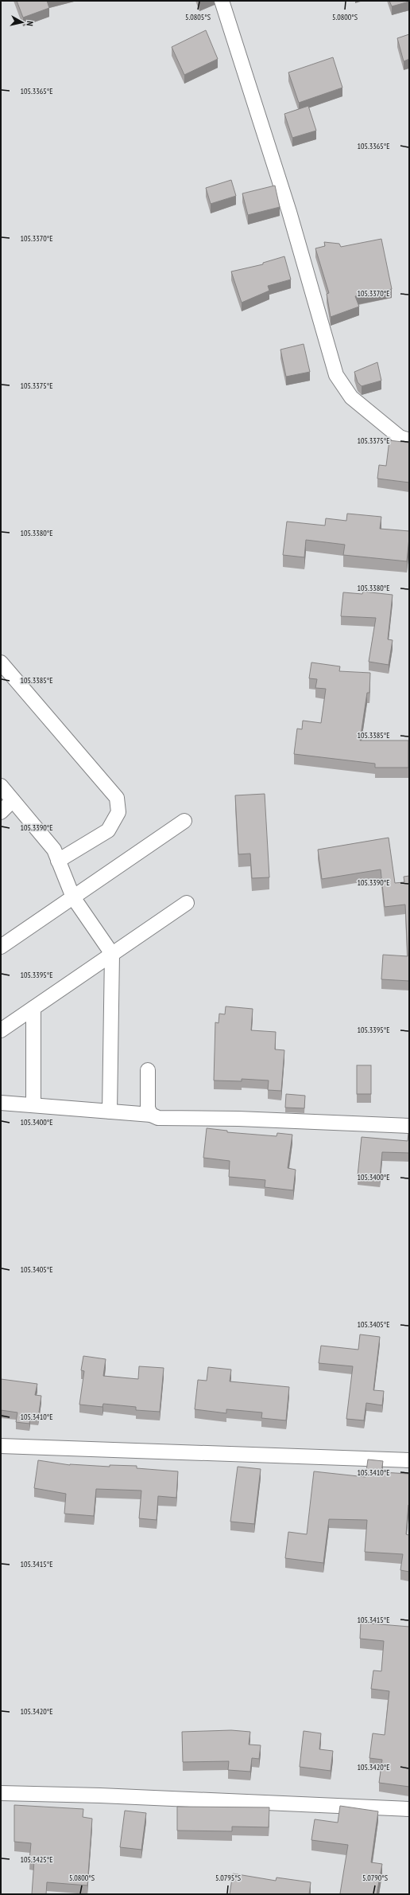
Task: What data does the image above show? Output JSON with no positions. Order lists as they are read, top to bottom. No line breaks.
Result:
{"north":"right","coordinates":["5.0805°S","5.0800°S","105.3365°E","105.3370°E","105.3375°E","105.3380°E","105.3385°E","105.3390°E","105.3395°E","105.3400°E","105.3405°E","105.3410°E","105.3415°E","105.3420°E","105.3425°E","5.0795°S","5.0790°S"]}
